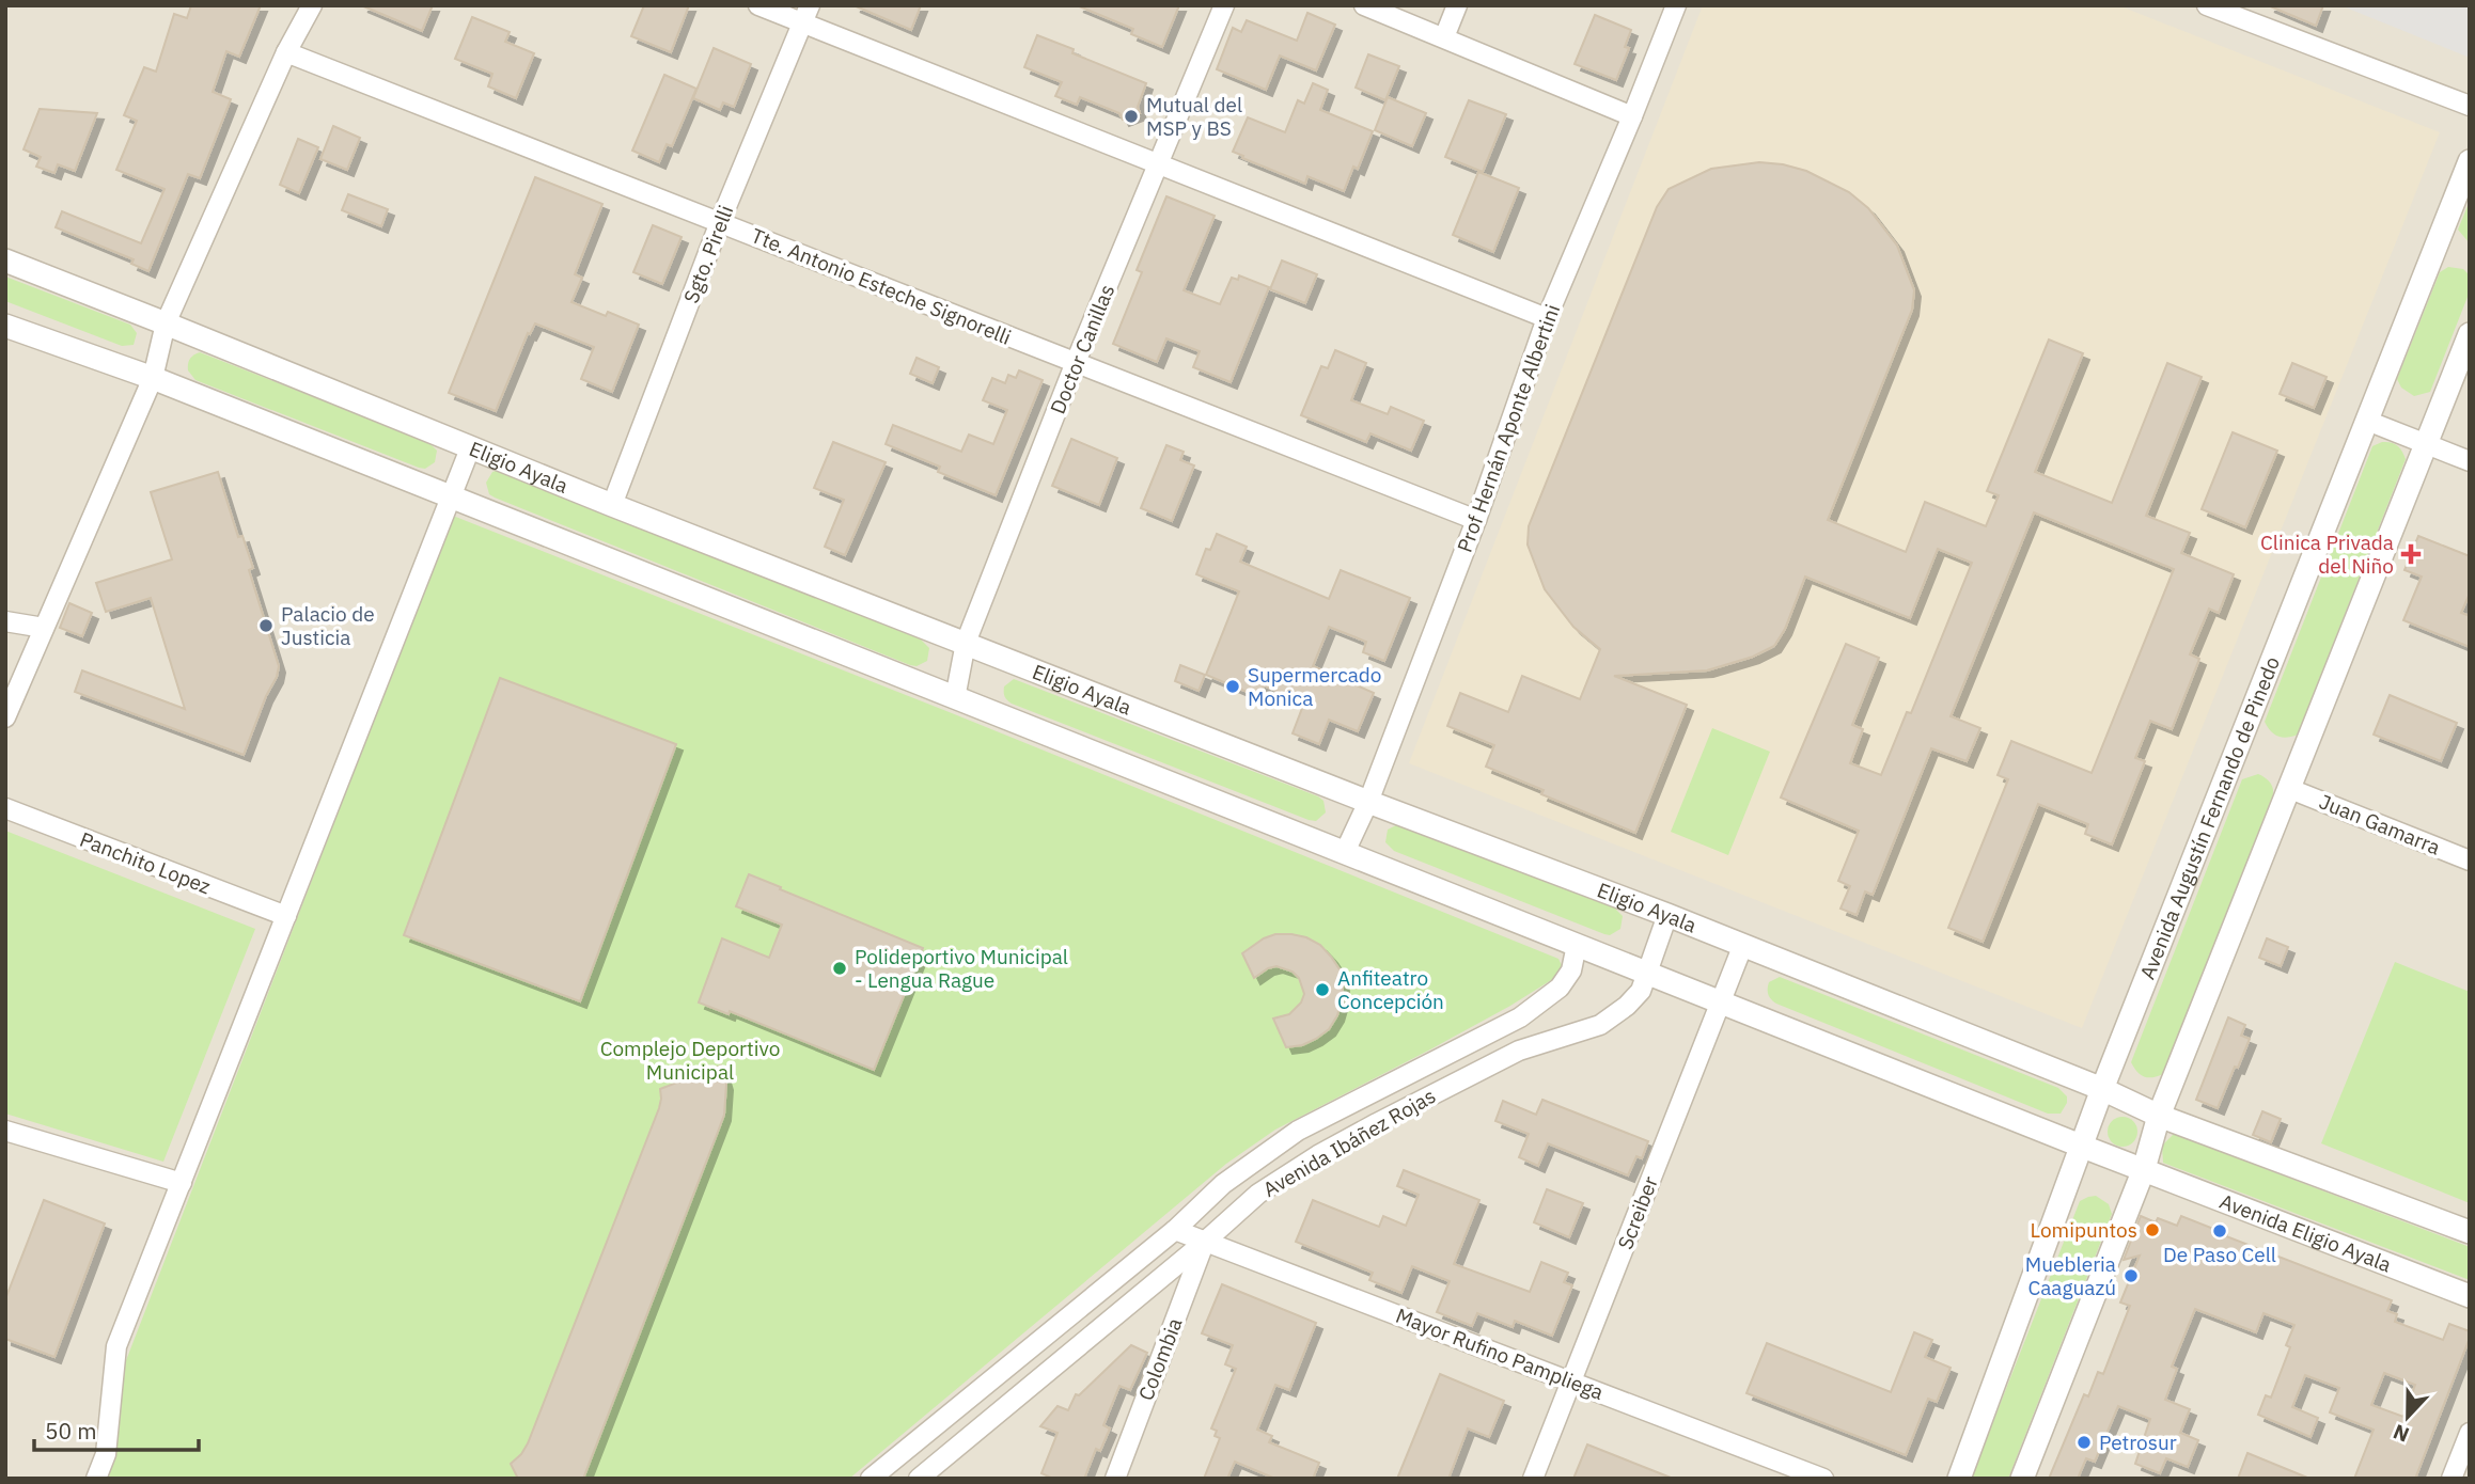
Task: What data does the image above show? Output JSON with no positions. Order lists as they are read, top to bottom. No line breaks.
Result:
{"streets":{"street":["Sgto. Pirelli","Tte. Antonio Esteche Signorelli","Doctor Canillas","Prof Hernán Aponte Albertini","Eligio Ayala","Avenida Augustín Fernando de Pinedo","Juan Gamarra","Panchito Lopez","Avenida Ibáñez Rojas","Screiber","Avenida Eligio Ayala","Mayor Rufino Pampliega","Colombia"]},"crossings":[["Sgto. Pirelli","Tte. Antonio Esteche Signorelli"],["Sgto. Pirelli","Eligio Ayala"],["Tte. Antonio Esteche Signorelli","Doctor Canillas"],["Tte. Antonio Esteche Signorelli","Prof Hernán Aponte Albertini"],["Doctor Canillas","Eligio Ayala"],["Prof Hernán Aponte Albertini","Eligio Ayala"],["Eligio Ayala","Avenida Augustín Fernando de Pinedo"],["Eligio Ayala","Avenida Ibáñez Rojas"],["Eligio Ayala","Screiber"],["Avenida Ibáñez Rojas","Mayor Rufino Pampliega"],["Avenida Ibáñez Rojas","Colombia"],["Screiber","Mayor Rufino Pampliega"],["Mayor Rufino Pampliega","Colombia"]],"parks":["Complejo Deportivo Municipal"],"places":{"other":["Mutual del MSP y BS","Palacio de Justicia","Supermercado Monica","Polideportivo Municipal - Lengua Rague","Anfiteatro Concepción","Lomipuntos","De Paso Cell","Muebleria Caaguazú","Petrosur"],"health":["Clinica Privada del Niño"]},"scale_bar":"50 m","north":"bottom"}
